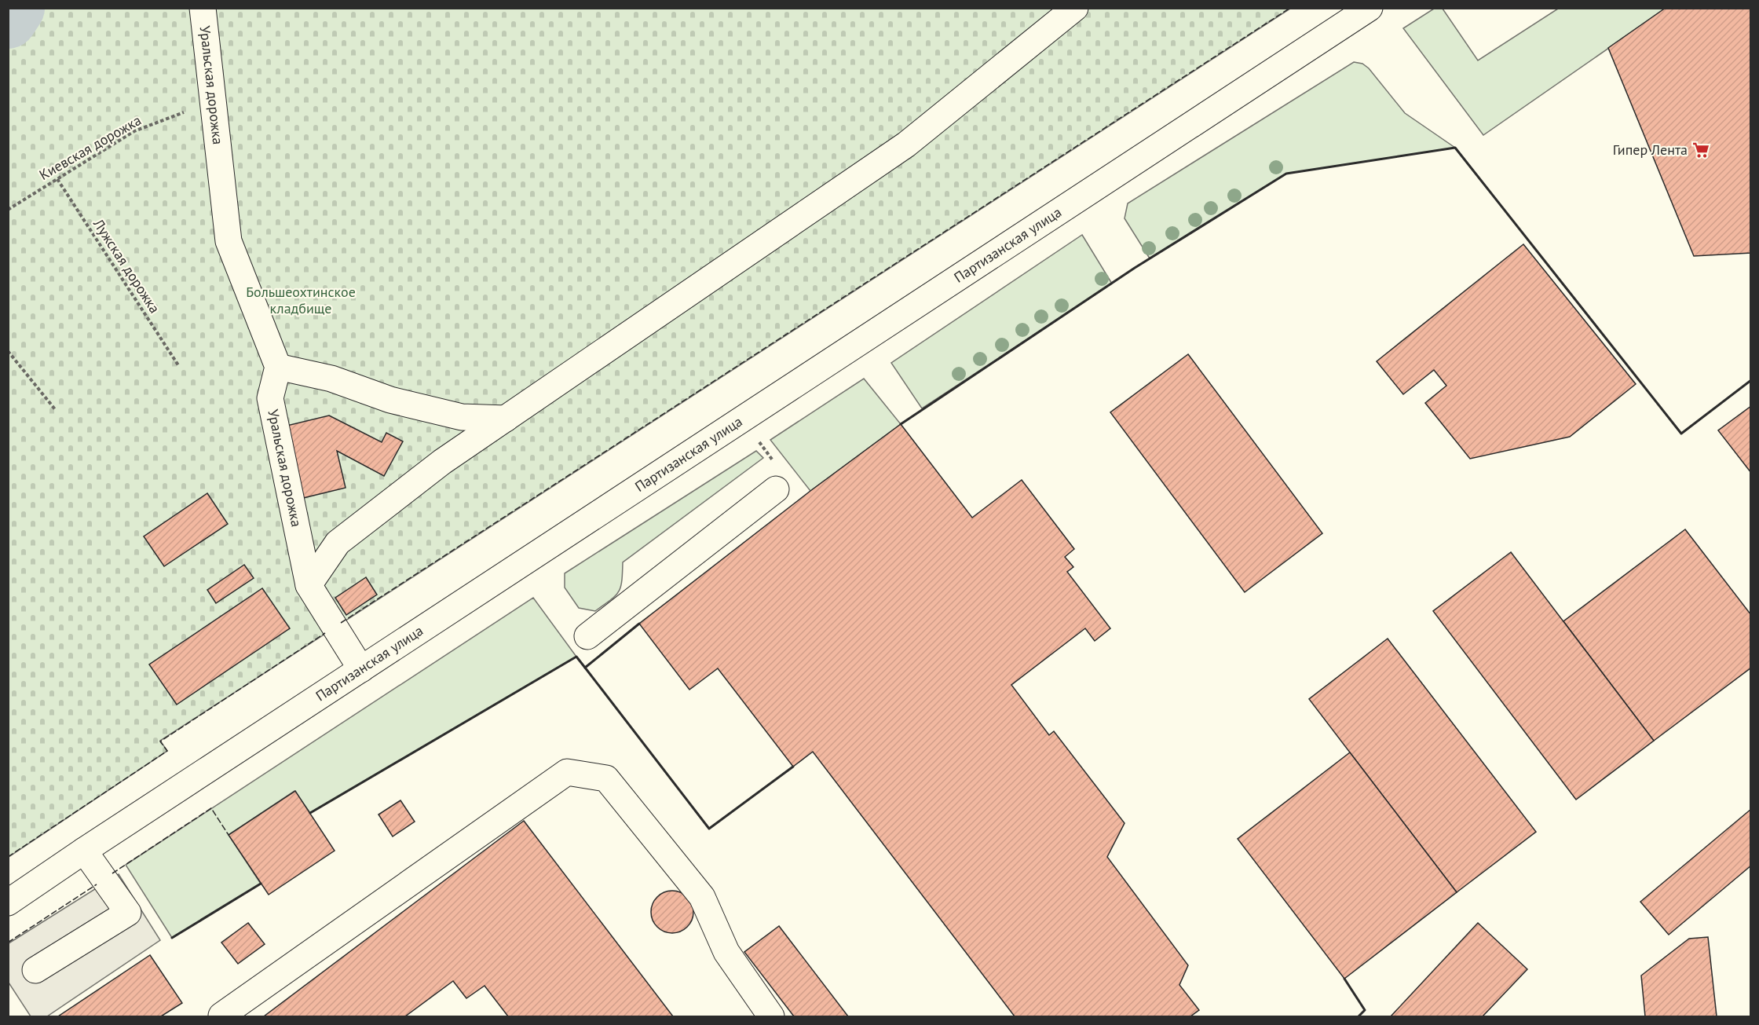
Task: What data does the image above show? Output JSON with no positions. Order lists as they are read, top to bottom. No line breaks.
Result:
{"streets":{"street":["Уральская дорожка","Партизанская улица"],"path":["Киевская дорожка","Лужская дорожка"]},"crossings":[["Уральская дорожка","Киевская дорожка"],["Уральская дорожка","Партизанская улица"],["Киевская дорожка","Лужская дорожка"]],"parks":["Большеохтинское кладбище"],"places":{"supermarket":["Гипер Лента"]}}
